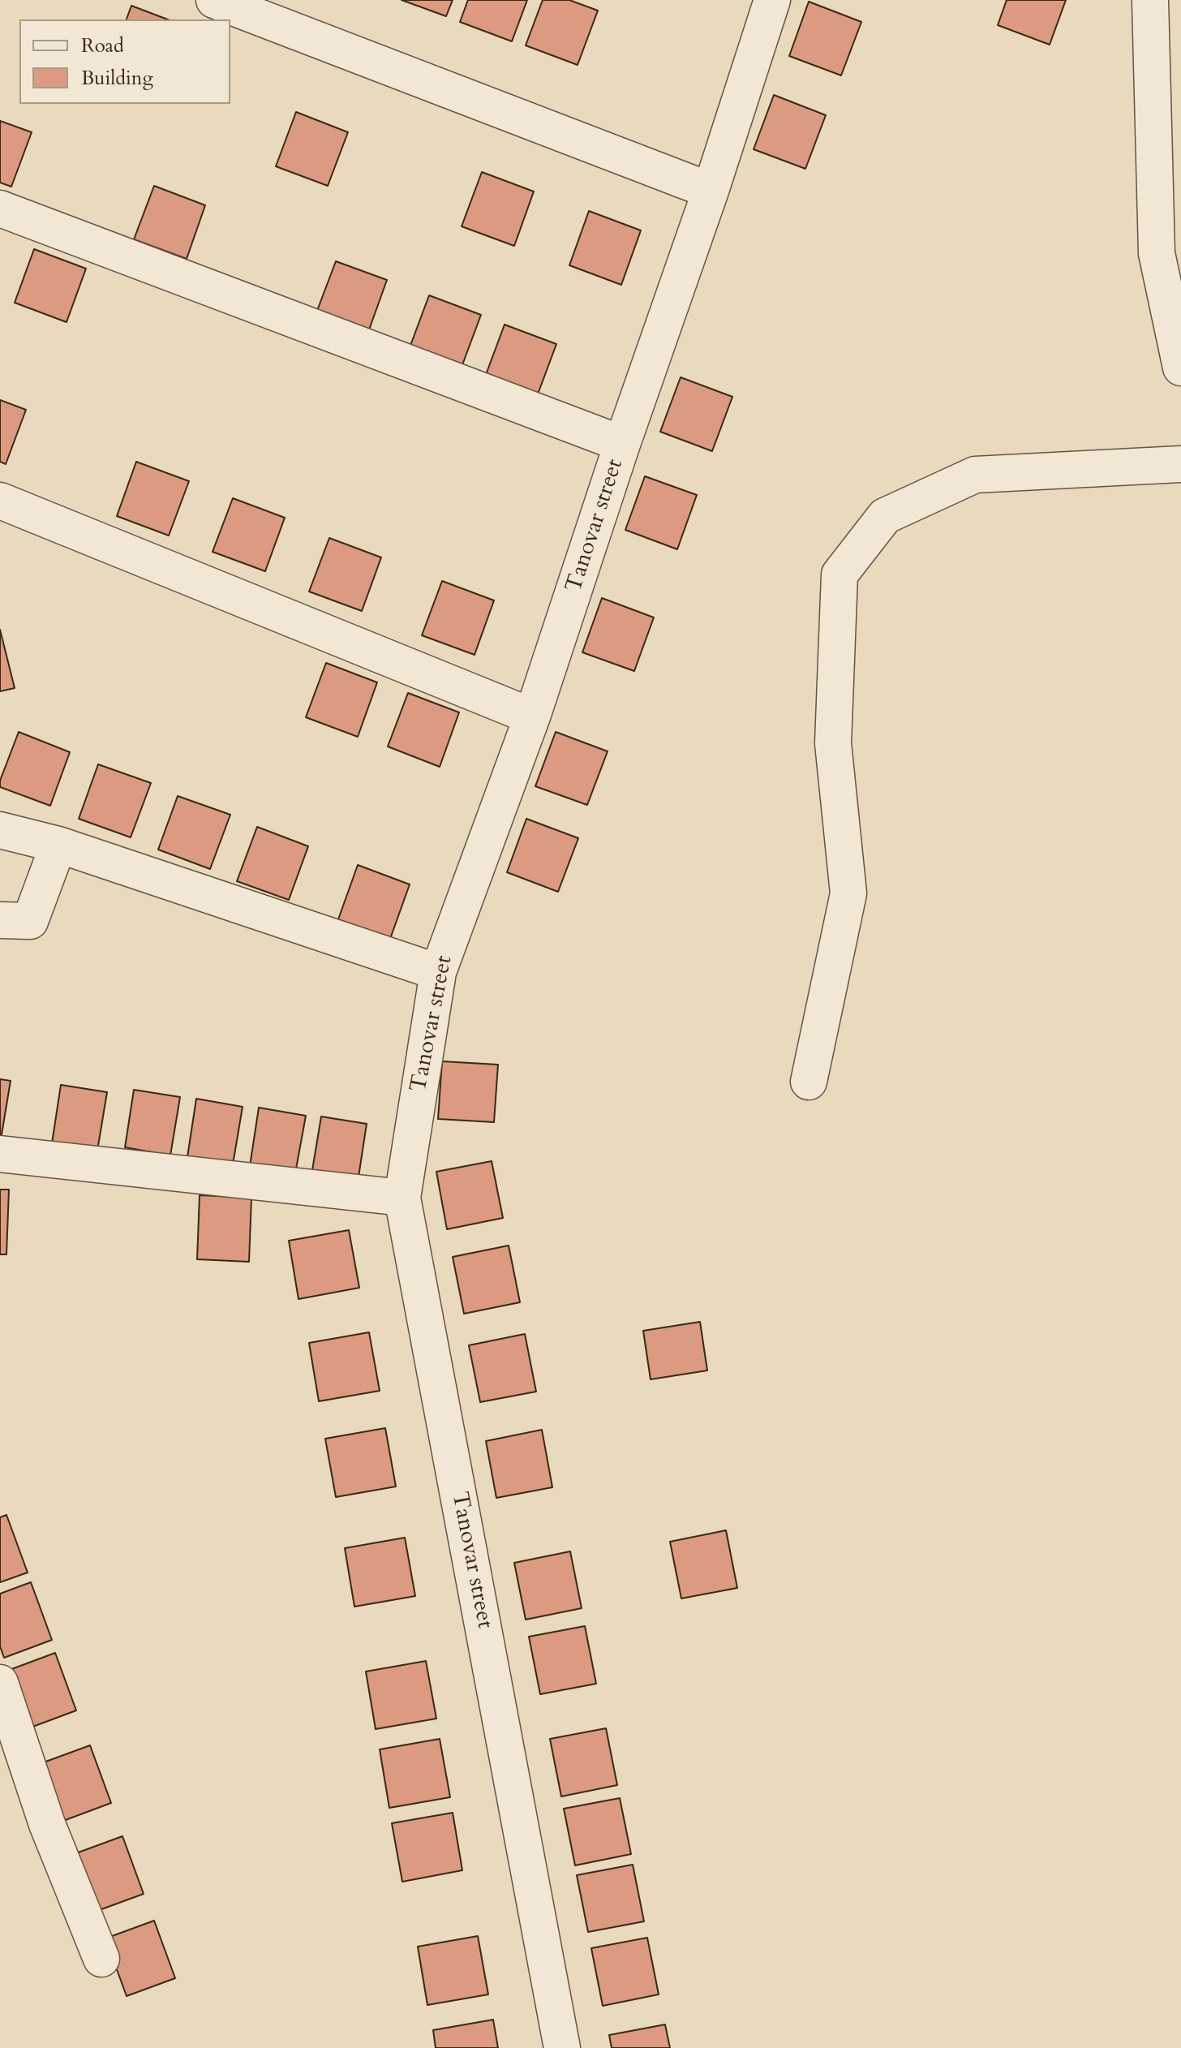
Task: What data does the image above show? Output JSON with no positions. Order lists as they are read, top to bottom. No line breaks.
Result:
{"streets":{"street":["Tanovar street"]},"legend":["Road","Building"]}
